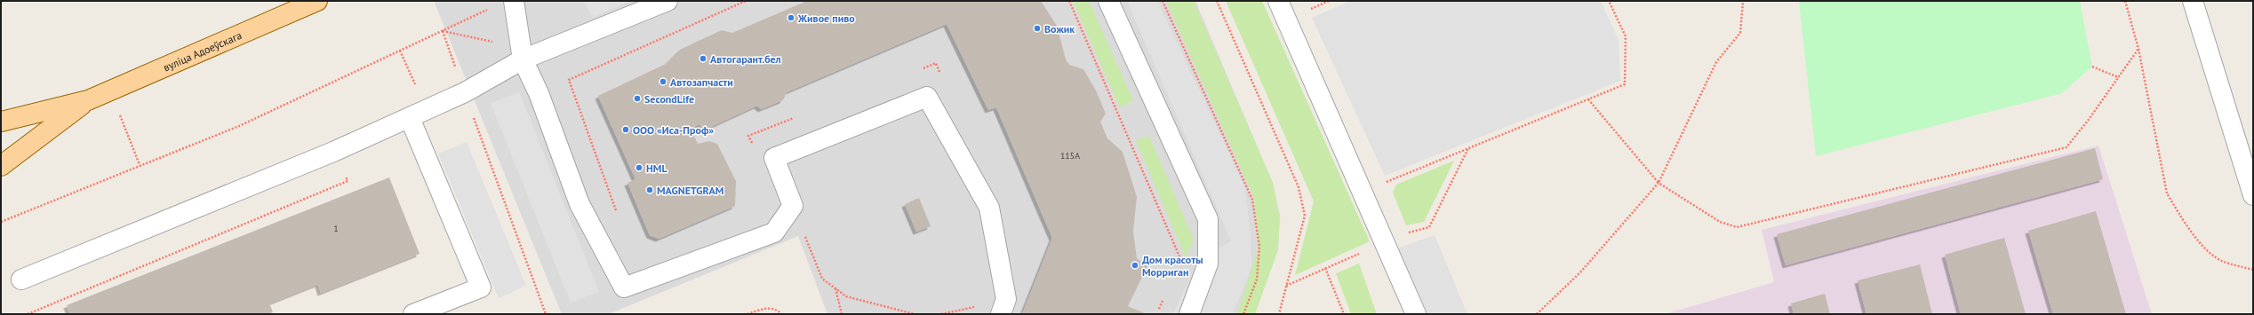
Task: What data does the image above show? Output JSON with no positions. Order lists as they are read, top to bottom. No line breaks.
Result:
{"streets":{"main road":["вуліца Адоеўскага"]},"places":["Живое пиво","Вожик","Автогарант.бел","Автозапчасти","SecondLife","ООО «Иса-Проф»","HML","MAGNETGRAM","Дом красоты Морриган"],"house_numbers":["115А","1"]}
